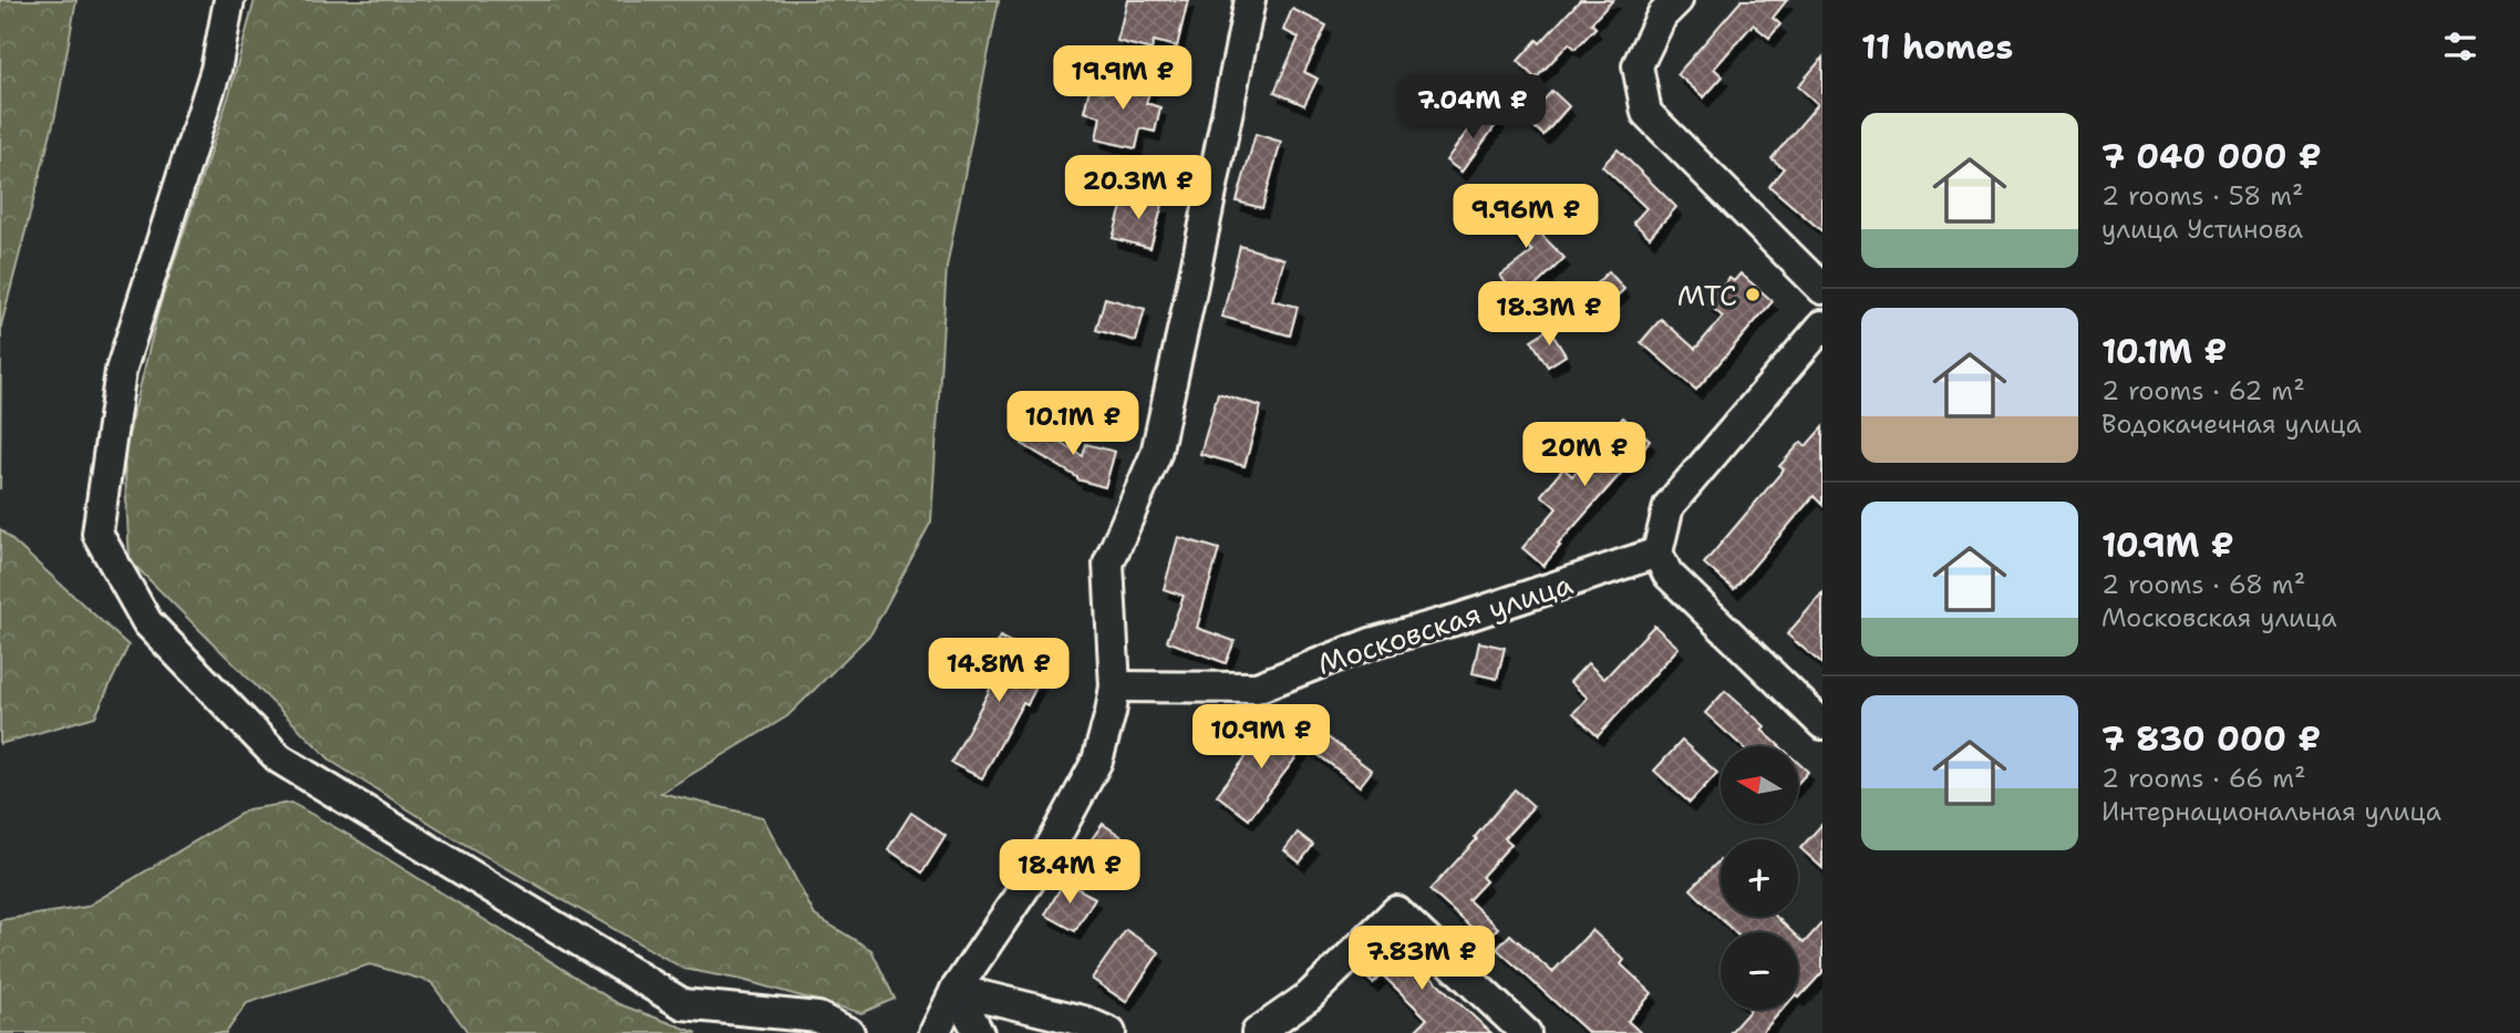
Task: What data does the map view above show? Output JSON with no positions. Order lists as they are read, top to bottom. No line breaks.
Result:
{"streets":{"street":["Московская улица"]},"places":["МТС"],"north":"left","page":{"heading":"11 homes","price":["19.9M ₽","7.04M ₽","20.3M ₽","9.96M ₽","18.3M ₽","10.1M ₽","20M ₽","14.8M ₽","10.9M ₽","18.4M ₽","7.83M ₽"],"list":[{"name":"7 040 000 ₽","note":"2 rooms · 58 m² · улица Устинова"},{"name":"10.1M ₽","note":"2 rooms · 62 m² · Водокачечная улица"},{"name":"10.9M ₽","note":"2 rooms · 68 m² · Московская улица"},{"name":"7 830 000 ₽","note":"2 rooms · 66 m² · Интернациональная улица"}],"map_buttons":["+","−"]}}
